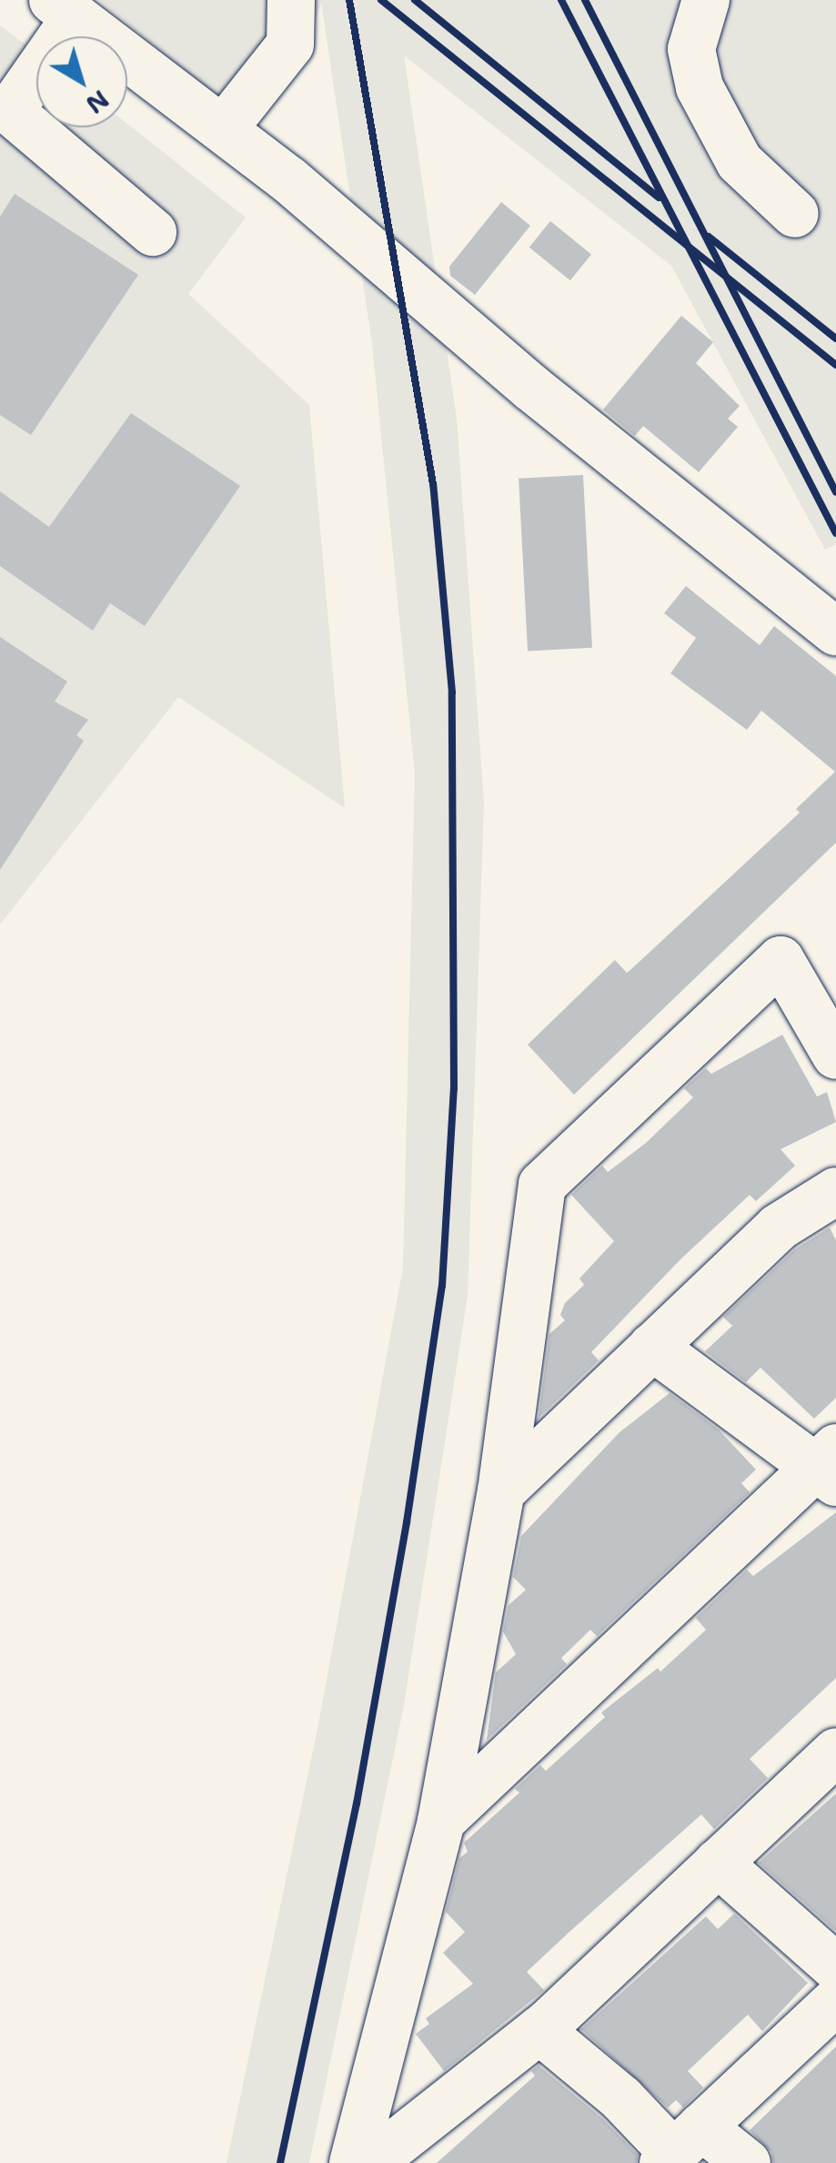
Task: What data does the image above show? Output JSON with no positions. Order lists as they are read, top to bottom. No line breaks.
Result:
{"north":"bottom right"}
